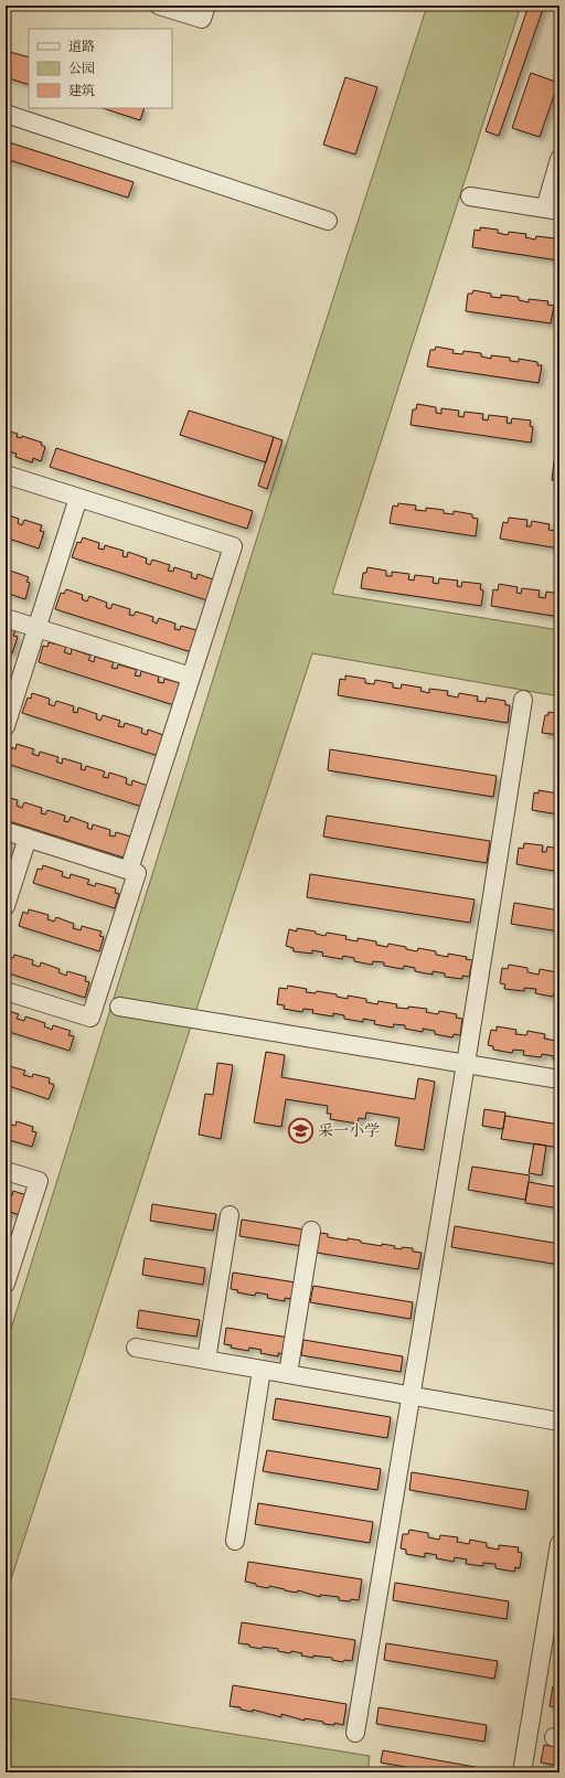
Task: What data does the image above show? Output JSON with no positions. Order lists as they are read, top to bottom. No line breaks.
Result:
{"places":{"school or university":["采一小学"]},"legend":["道路","公园","建筑"]}
